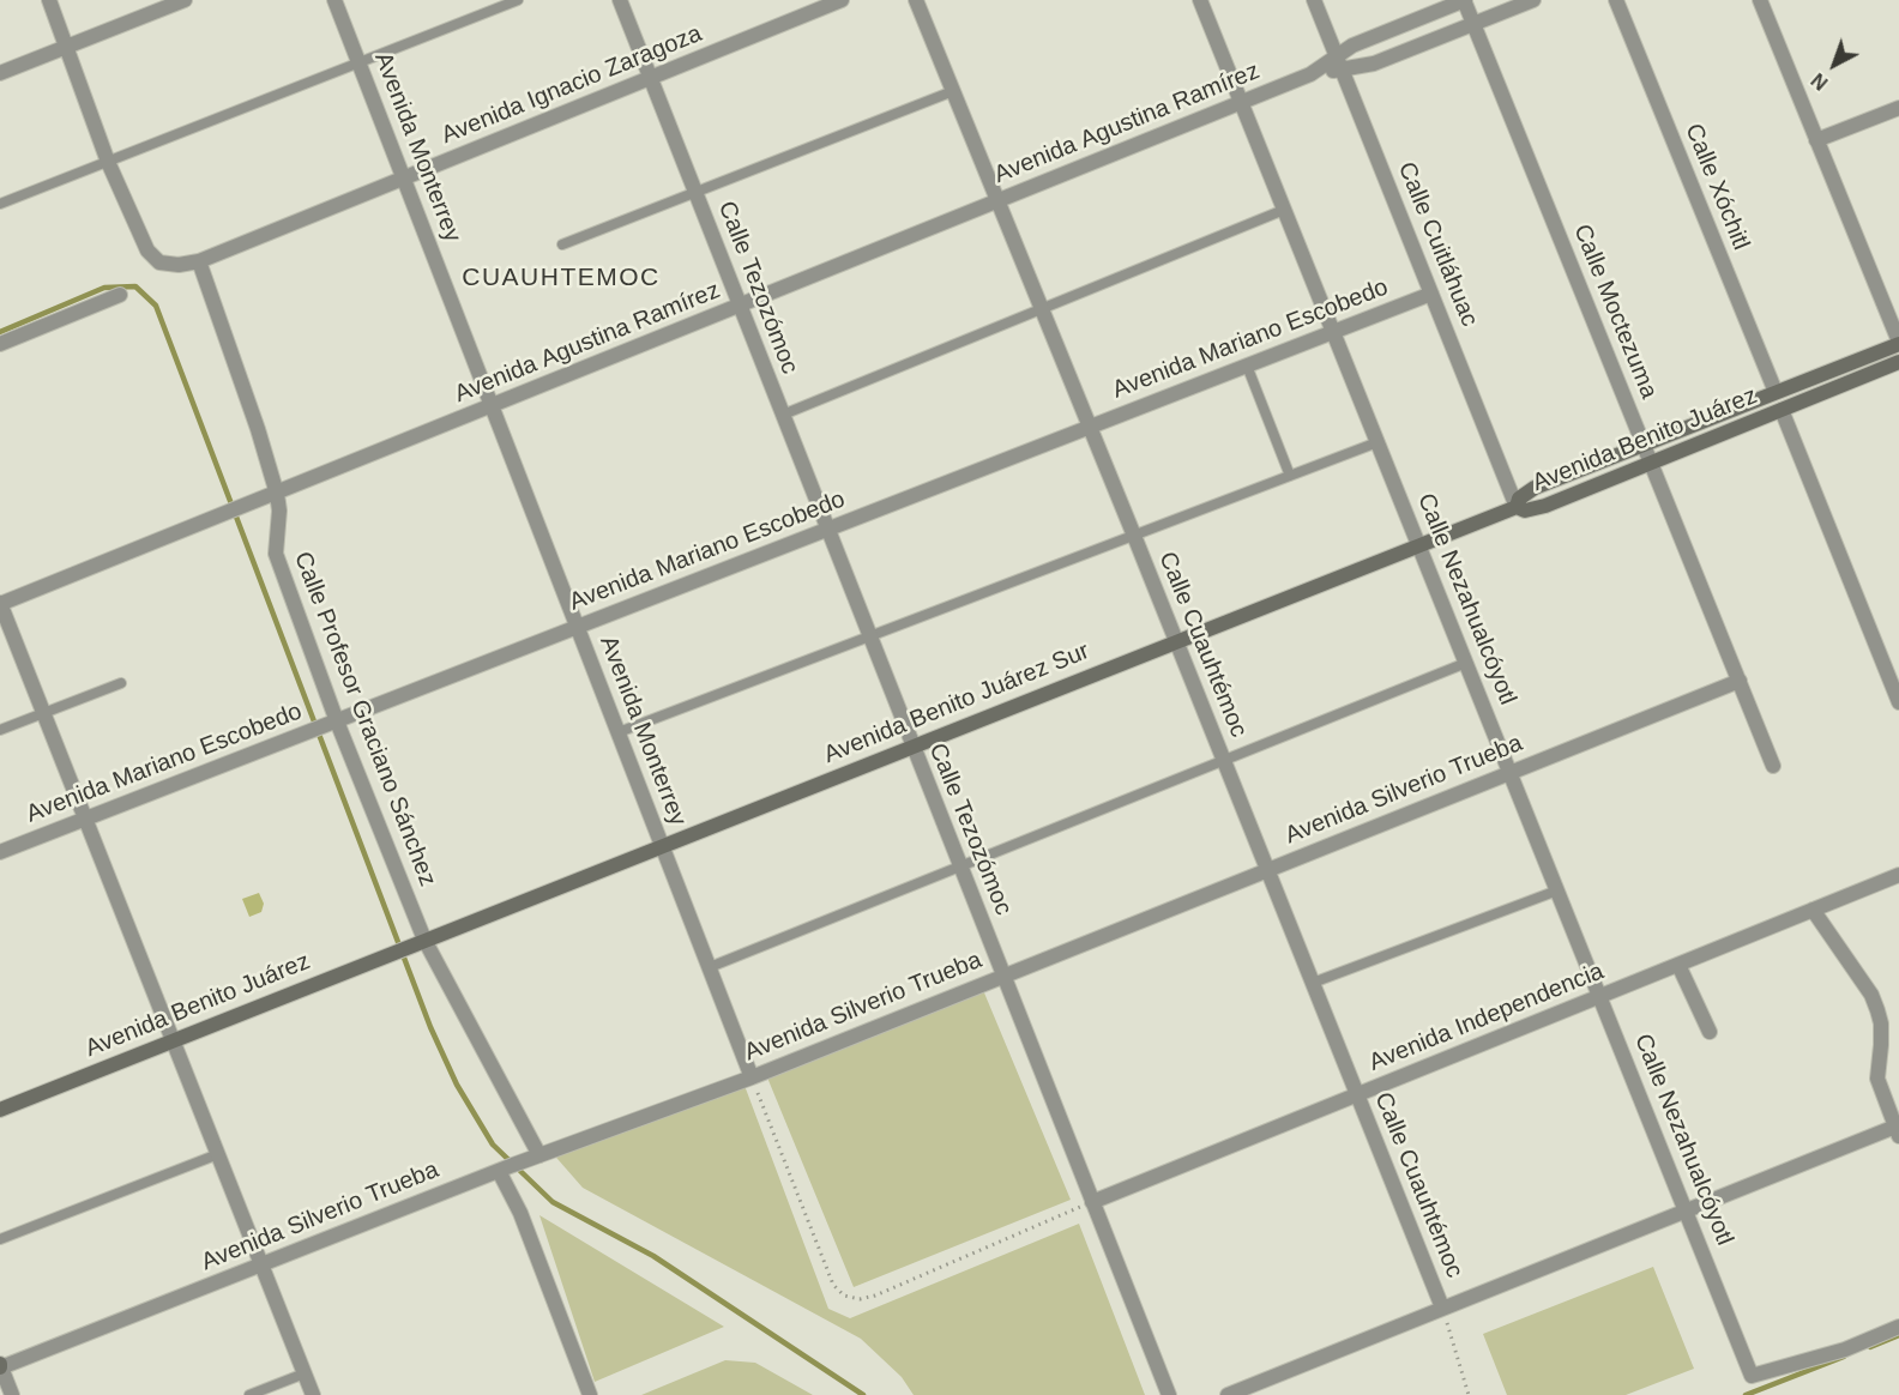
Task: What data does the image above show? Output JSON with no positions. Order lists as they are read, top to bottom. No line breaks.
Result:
{"streets":{"street":["Avenida Ignacio Zaragoza","Avenida Agustina Ramírez","Avenida Monterrey","Calle Xóchitl","Calle Cuitláhuac","Calle Tezozómoc","Calle Moctezuma","Avenida Mariano Escobedo","Avenida Benito Juárez","Calle Nezahualcóyotl","Calle Cuauhtémoc","Avenida Benito Juárez Sur","Calle Profesor Graciano Sánchez","Avenida Silverio Trueba","Avenida Independencia"]},"crossings":[["Avenida Ignacio Zaragoza","Avenida Monterrey"],["Avenida Ignacio Zaragoza","Calle Tezozómoc"],["Avenida Ignacio Zaragoza","Calle Profesor Graciano Sánchez"],["Avenida Agustina Ramírez","Avenida Monterrey"],["Avenida Agustina Ramírez","Calle Cuitláhuac"],["Avenida Agustina Ramírez","Calle Tezozómoc"],["Avenida Agustina Ramírez","Calle Moctezuma"],["Avenida Agustina Ramírez","Calle Nezahualcóyotl"],["Avenida Agustina Ramírez","Calle Cuauhtémoc"],["Avenida Agustina Ramírez","Calle Profesor Graciano Sánchez"],["Avenida Monterrey","Avenida Mariano Escobedo"],["Avenida Monterrey","Avenida Benito Juárez Sur"],["Avenida Monterrey","Avenida Silverio Trueba"],["Calle Xóchitl","Avenida Benito Juárez"],["Calle Cuitláhuac","Avenida Mariano Escobedo"],["Calle Cuitláhuac","Avenida Benito Juárez"],["Calle Cuitláhuac","Avenida Benito Juárez Sur"],["Calle Tezozómoc","Avenida Mariano Escobedo"],["Calle Tezozómoc","Avenida Benito Juárez Sur"],["Calle Tezozómoc","Avenida Silverio Trueba"],["Calle Tezozómoc","Avenida Independencia"],["Calle Moctezuma","Avenida Benito Juárez"],["Calle Moctezuma","Avenida Silverio Trueba"],["Avenida Mariano Escobedo","Calle Nezahualcóyotl"],["Avenida Mariano Escobedo","Calle Cuauhtémoc"],["Avenida Mariano Escobedo","Calle Profesor Graciano Sánchez"],["Avenida Benito Juárez","Avenida Benito Juárez Sur"],["Avenida Benito Juárez","Calle Profesor Graciano Sánchez"],["Calle Nezahualcóyotl","Avenida Benito Juárez Sur"],["Calle Nezahualcóyotl","Avenida Silverio Trueba"],["Calle Nezahualcóyotl","Avenida Independencia"],["Calle Cuauhtémoc","Avenida Benito Juárez Sur"],["Calle Cuauhtémoc","Avenida Silverio Trueba"],["Calle Cuauhtémoc","Avenida Independencia"],["Avenida Benito Juárez Sur","Calle Profesor Graciano Sánchez"],["Calle Profesor Graciano Sánchez","Avenida Silverio Trueba"]],"districts":["CUAUHTEMOC"],"north":"bottom left"}
